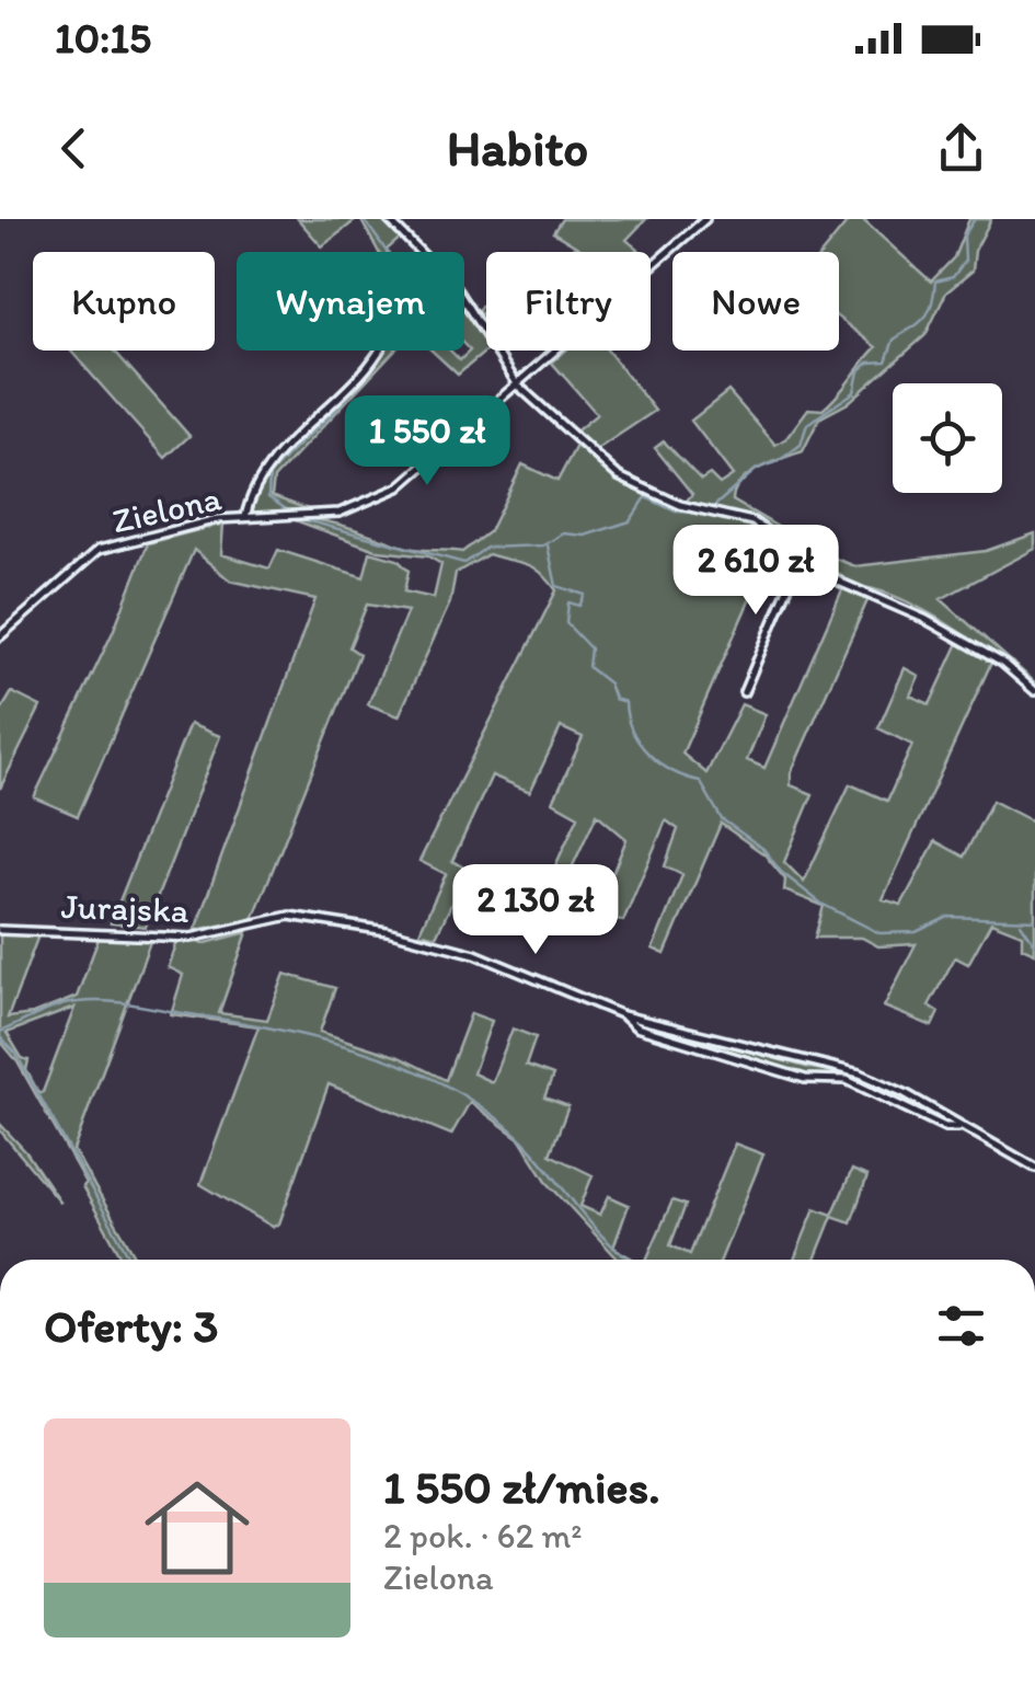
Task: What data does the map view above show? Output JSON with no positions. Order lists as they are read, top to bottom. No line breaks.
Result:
{"streets":{"street":["Zielona","Jurajska"]},"page":{"status":"10:15","header":"Habito","chip":["Kupno","Wynajem","Filtry","Nowe"],"price":["1 550 zł","2 610 zł","2 130 zł"],"heading":"Oferty: 3","list":[{"name":"1 550 zł/mies.","note":"2 pok. · 62 m² · Zielona"}]}}
